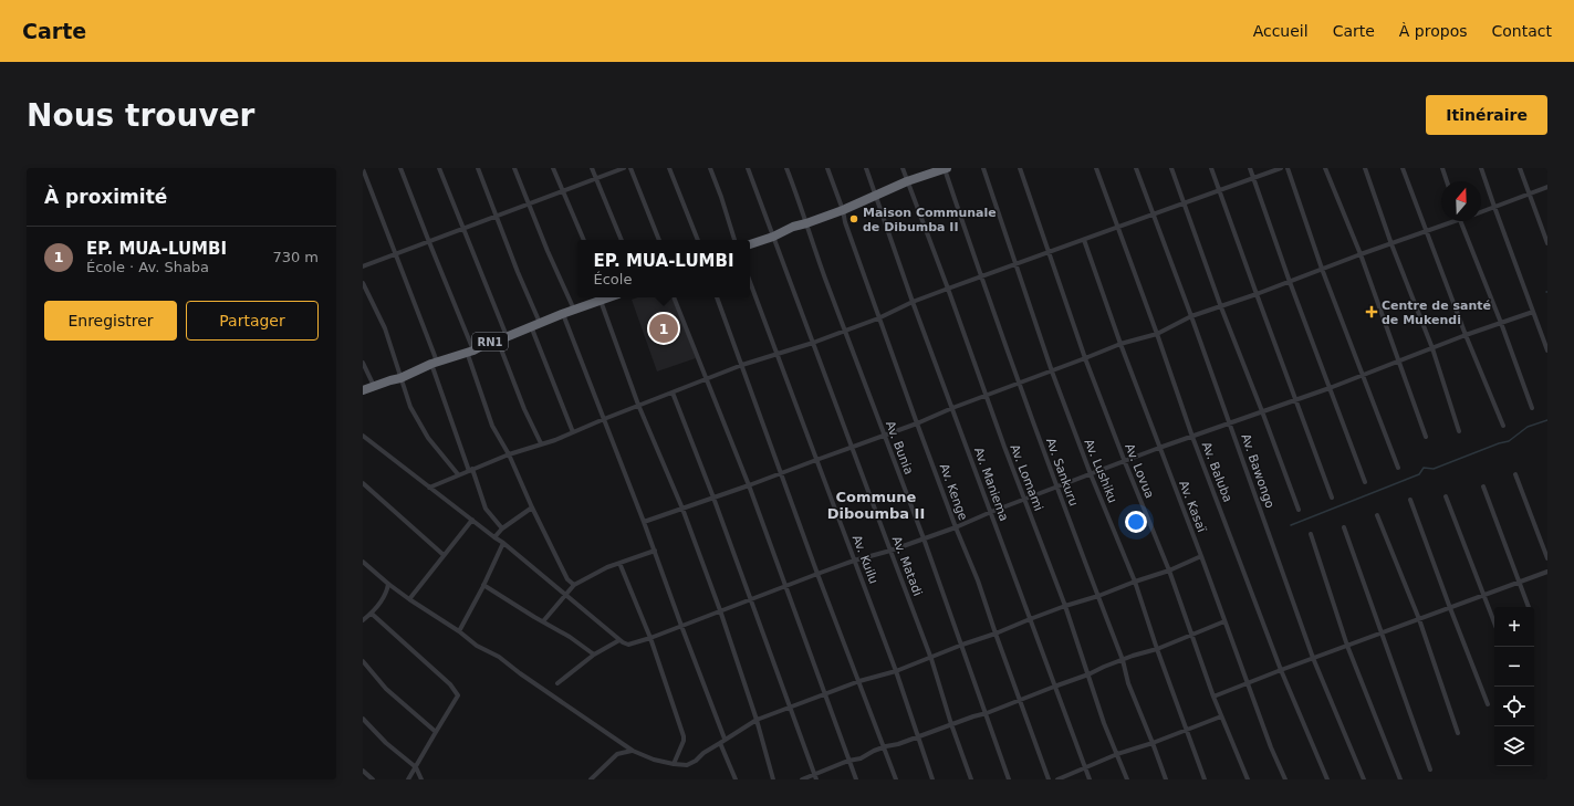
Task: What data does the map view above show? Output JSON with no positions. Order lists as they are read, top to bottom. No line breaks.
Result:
{"streets":{"highway":["RN1"],"street":["Av. Bunia","Av. Lushiku","Av. Lovua","Av. Bawongo","Av. Sankuru","Av. Baluba","Av. Lomami","Av. Maniema","Av. Kenge","Av. Kasaï","Av. Kuilu","Av. Matadi"]},"districts":["Commune Diboumba II"],"places":{"other":["Maison Communale de Dibumba II"],"health":["Centre de santé de Mukendi"]},"north":"top","page":{"header":"Carte","nav":["Accueil","Carte","À propos","Contact"],"buttons":["Itinéraire",["Enregistrer","Partager"]],"title":"Nous trouver","heading":"À proximité","list":[{"mark":"1","name":"EP. MUA-LUMBI","note":"École · Av. Shaba","value":"730 m"}],"popup":["EP. MUA-LUMBI","École"],"pins":"1","map_buttons":["+","−"]}}
